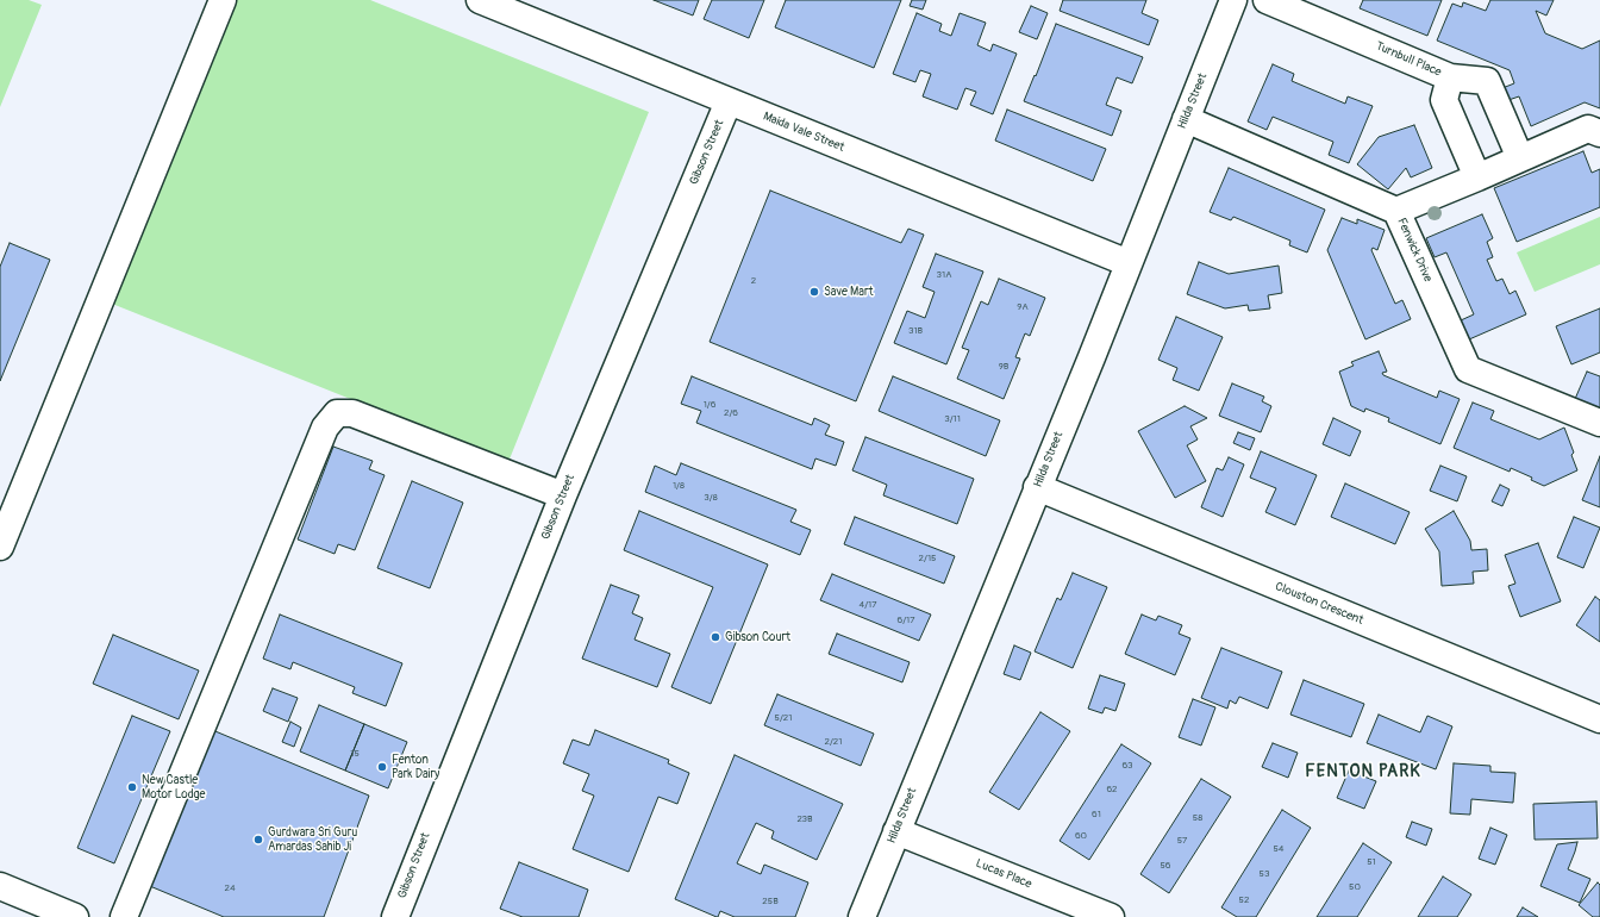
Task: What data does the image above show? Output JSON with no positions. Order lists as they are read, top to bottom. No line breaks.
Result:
{"streets":{"street":["Turnbull Place","Hilda Street","Maida Vale Street","Gibson Street","Fenwick Drive","Clouston Crescent","Lucas Place"]},"crossings":[["Hilda Street","Maida Vale Street"],["Hilda Street","Fenwick Drive"],["Hilda Street","Clouston Crescent"],["Hilda Street","Lucas Place"],["Maida Vale Street","Gibson Street"]],"districts":["FENTON PARK"],"places":["Save Mart","Gibson Court","Fenton Park Dairy","New Castle Motor Lodge","Gurdwara Sri Guru Amardas Sahib Ji"],"house_numbers":["31A","2","9A","31B","9B","1/6","2/6","3/11","1/8","3/8","2/15","4/17","6/17","5/21","2/21","15","63","62","61","58","23B","60","57","54","51","56","53","50","24","52","25B"]}
